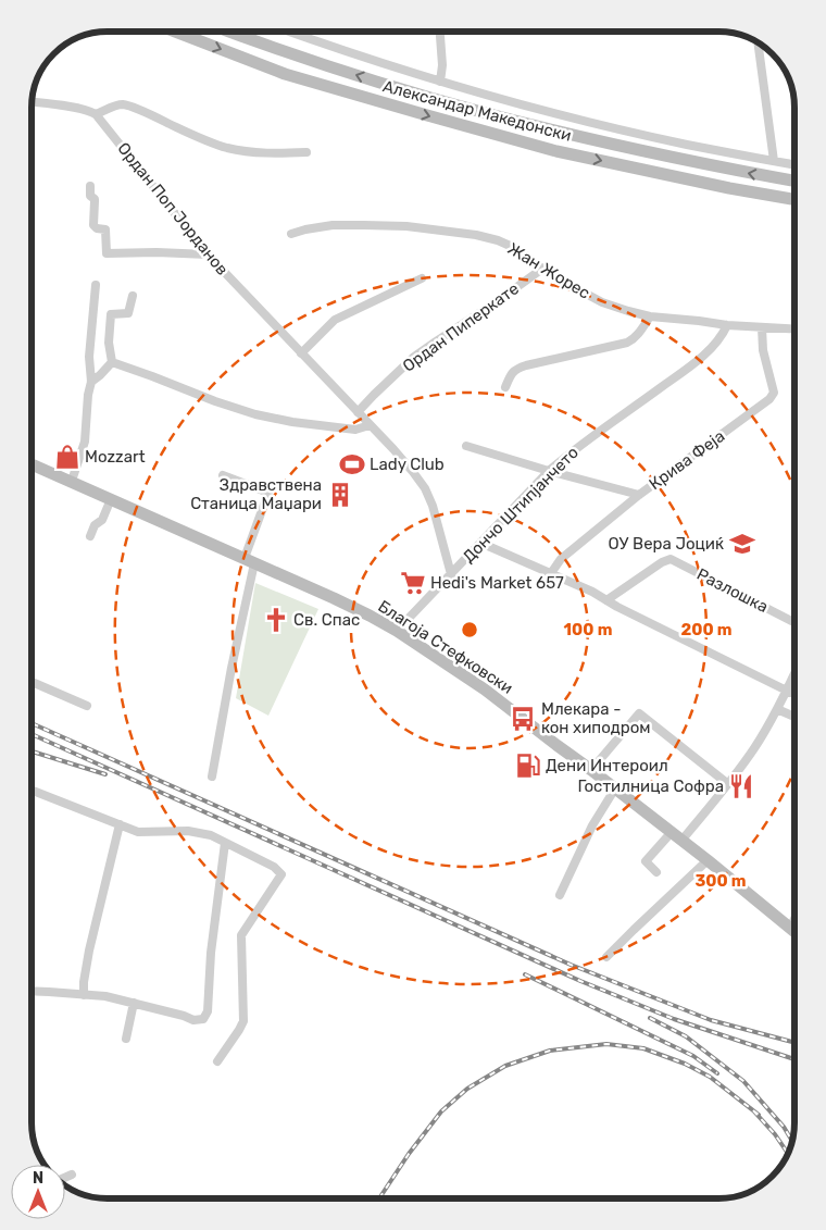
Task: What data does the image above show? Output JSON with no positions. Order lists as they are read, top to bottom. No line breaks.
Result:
{"streets":{"street":["Александар Македонски","Ордан Поп Јорданов","Жан Жорес","Ордан Пиперкате","Крива Феја","Дончо Штипјанчето","Разлошка","Благоја Стефковски"]},"crossings":[["Ордан Поп Јорданов","Ордан Пиперкате"],["Ордан Поп Јорданов","Дончо Штипјанчето"],["Жан Жорес","Ордан Пиперкате"],["Жан Жорес","Крива Феја"],["Жан Жорес","Дончо Штипјанчето"],["Дончо Штипјанчето","Благоја Стефковски"]],"places":{"shop":["Mozzart"],"sports":["Lady Club"],"building":["Здравствена Станица Маџари"],"school or university":["ОУ Вера Јоциќ"],"supermarket":["Hedi's Market 657"],"church":["Св. Спас"],"bus stop":["Млекара - кон хиподром"],"fuel station":["Дени Интероил"],"restaurant":["Гостилница Софра"]},"north":"top","rings":["100 m","200 m","300 m"]}
